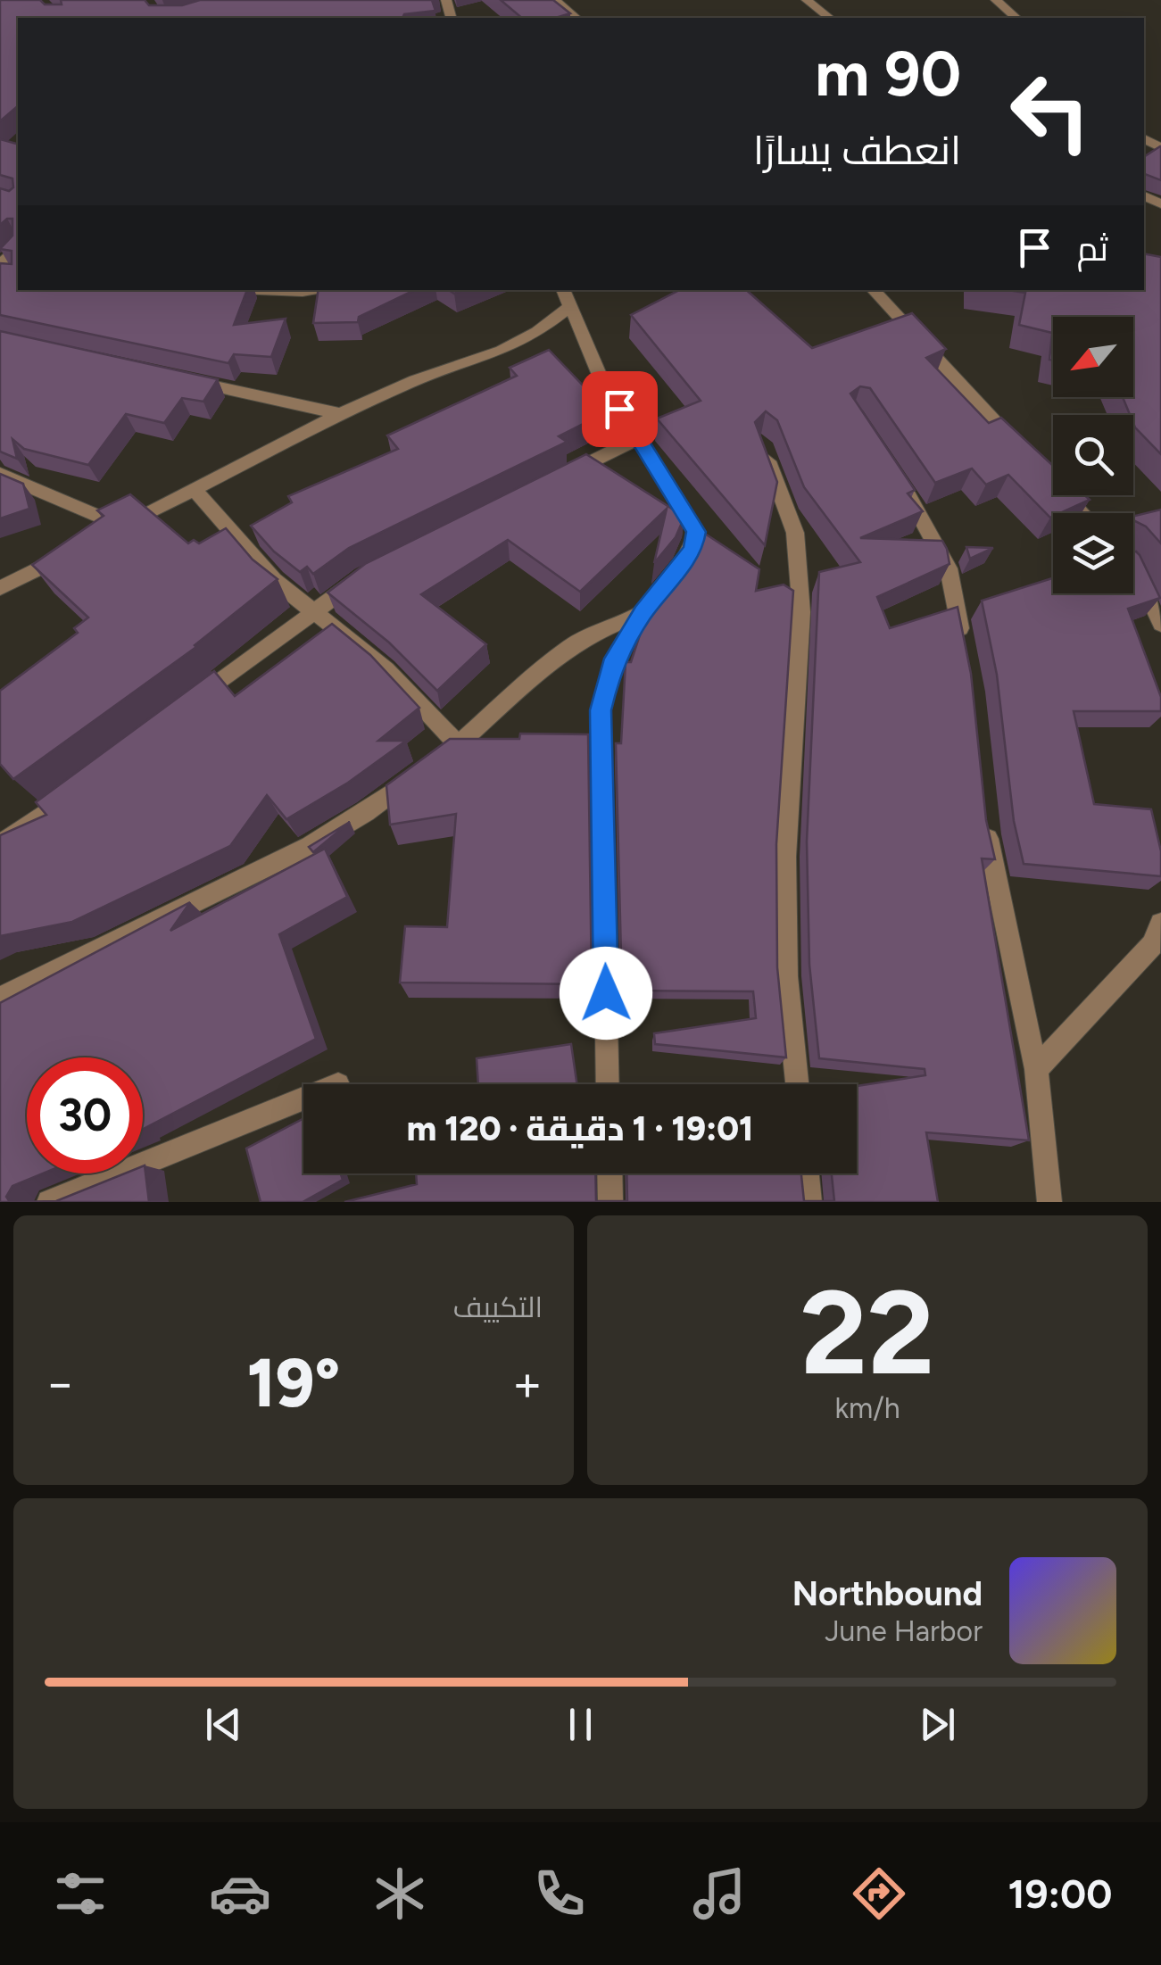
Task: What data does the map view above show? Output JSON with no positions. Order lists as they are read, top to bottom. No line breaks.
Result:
{"north":"bottom left","page":{"turn":["90 m","انعطف يسارًا"],"then":"ثم","limit":"30","trip":"19:01 · 1 دقيقة · 120 m","tile":[["22","km/h"],"التكييف"],"heat":["−","19°","+"],"song":["Northbound","June Harbor"],"tabs":"19:00"}}
